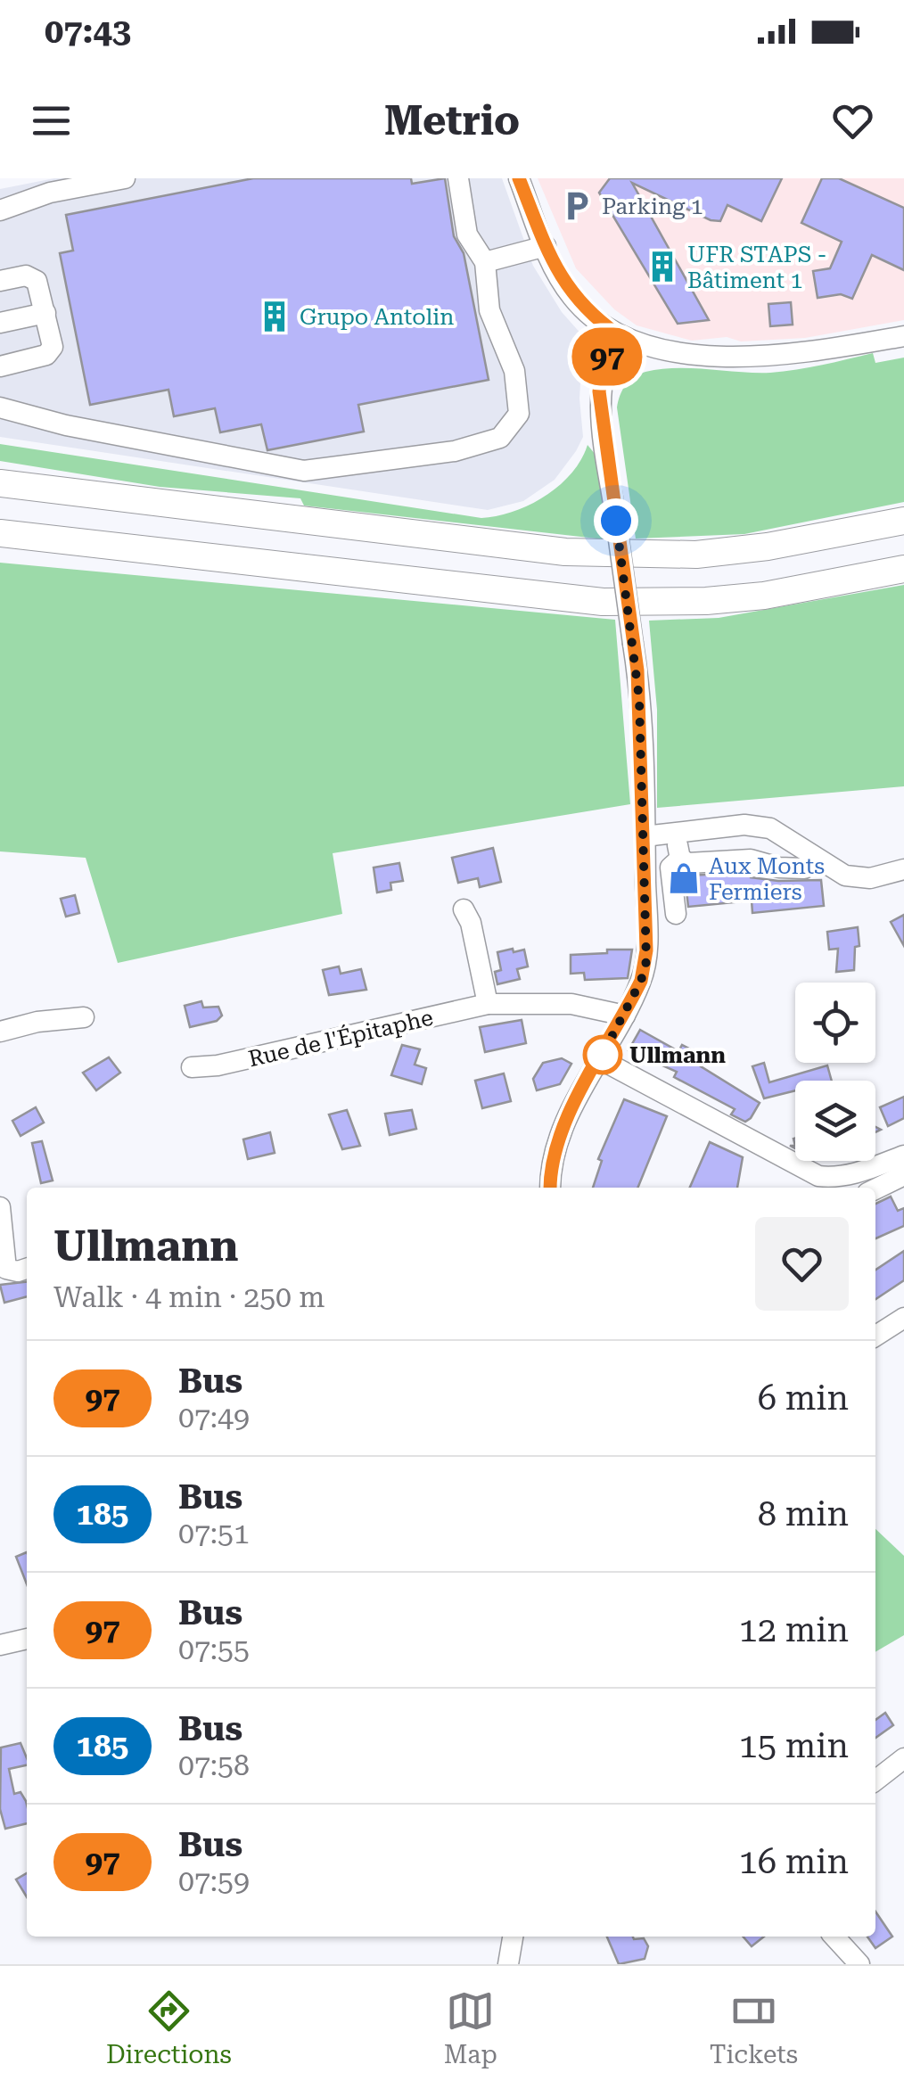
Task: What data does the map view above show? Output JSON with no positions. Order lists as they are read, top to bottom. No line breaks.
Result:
{"streets":{"street":["Rue de l'Épitaphe"]},"places":{"parking":["Parking 1"],"building":["UFR STAPS - Bâtiment 1","Grupo Antolin"],"shop":["Aux Monts Fermiers"],"other":["Ullmann"]},"lines":["bus line 97"],"page":{"status":"07:43","header":"Metrio","on_map":"97","heading":["Ullmann","Walk · 4 min · 250 m"],"list":[{"mark":"97","name":"Bus","note":"07:49","value":"6 min"},{"mark":"185","name":"Bus","note":"07:51","value":"8 min"},{"mark":"97","name":"Bus","note":"07:55","value":"12 min"},{"mark":"185","name":"Bus","note":"07:58","value":"15 min"},{"mark":"97","name":"Bus","note":"07:59","value":"16 min"}],"tabs":["Directions","Map","Tickets"]}}
